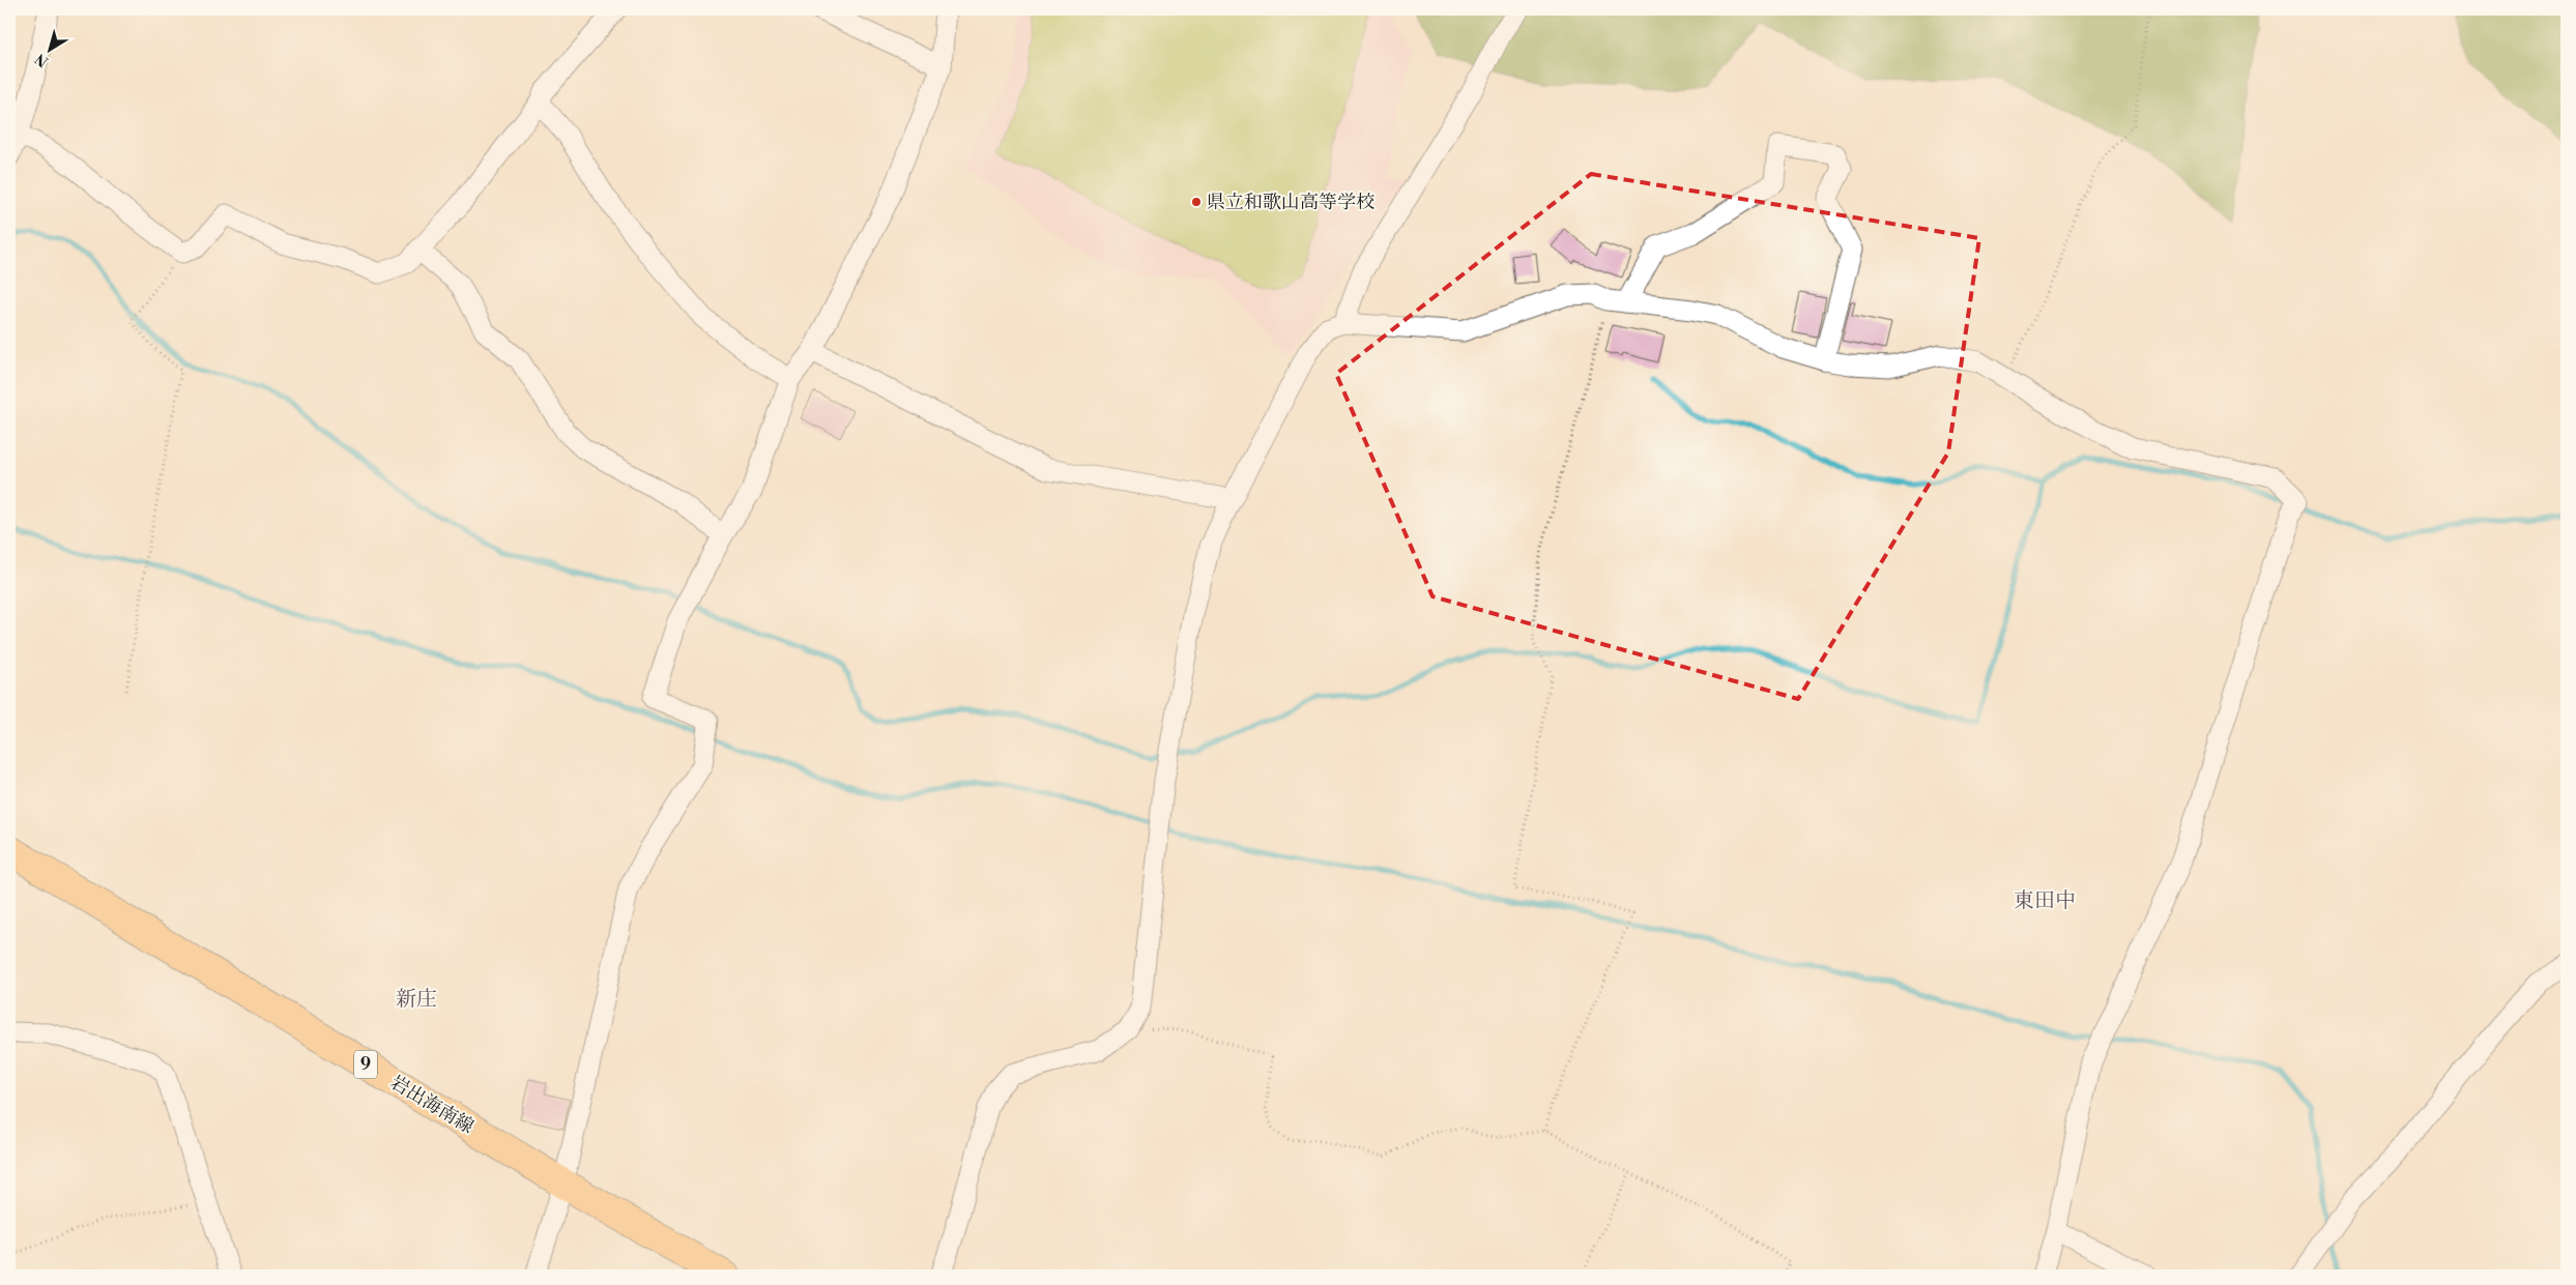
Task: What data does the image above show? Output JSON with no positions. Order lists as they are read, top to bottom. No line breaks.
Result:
{"streets":{"main road":["9","岩出海南線"]},"districts":["東田中","新庄"],"places":["県立和歌山高等学校"],"north":"bottom left"}
